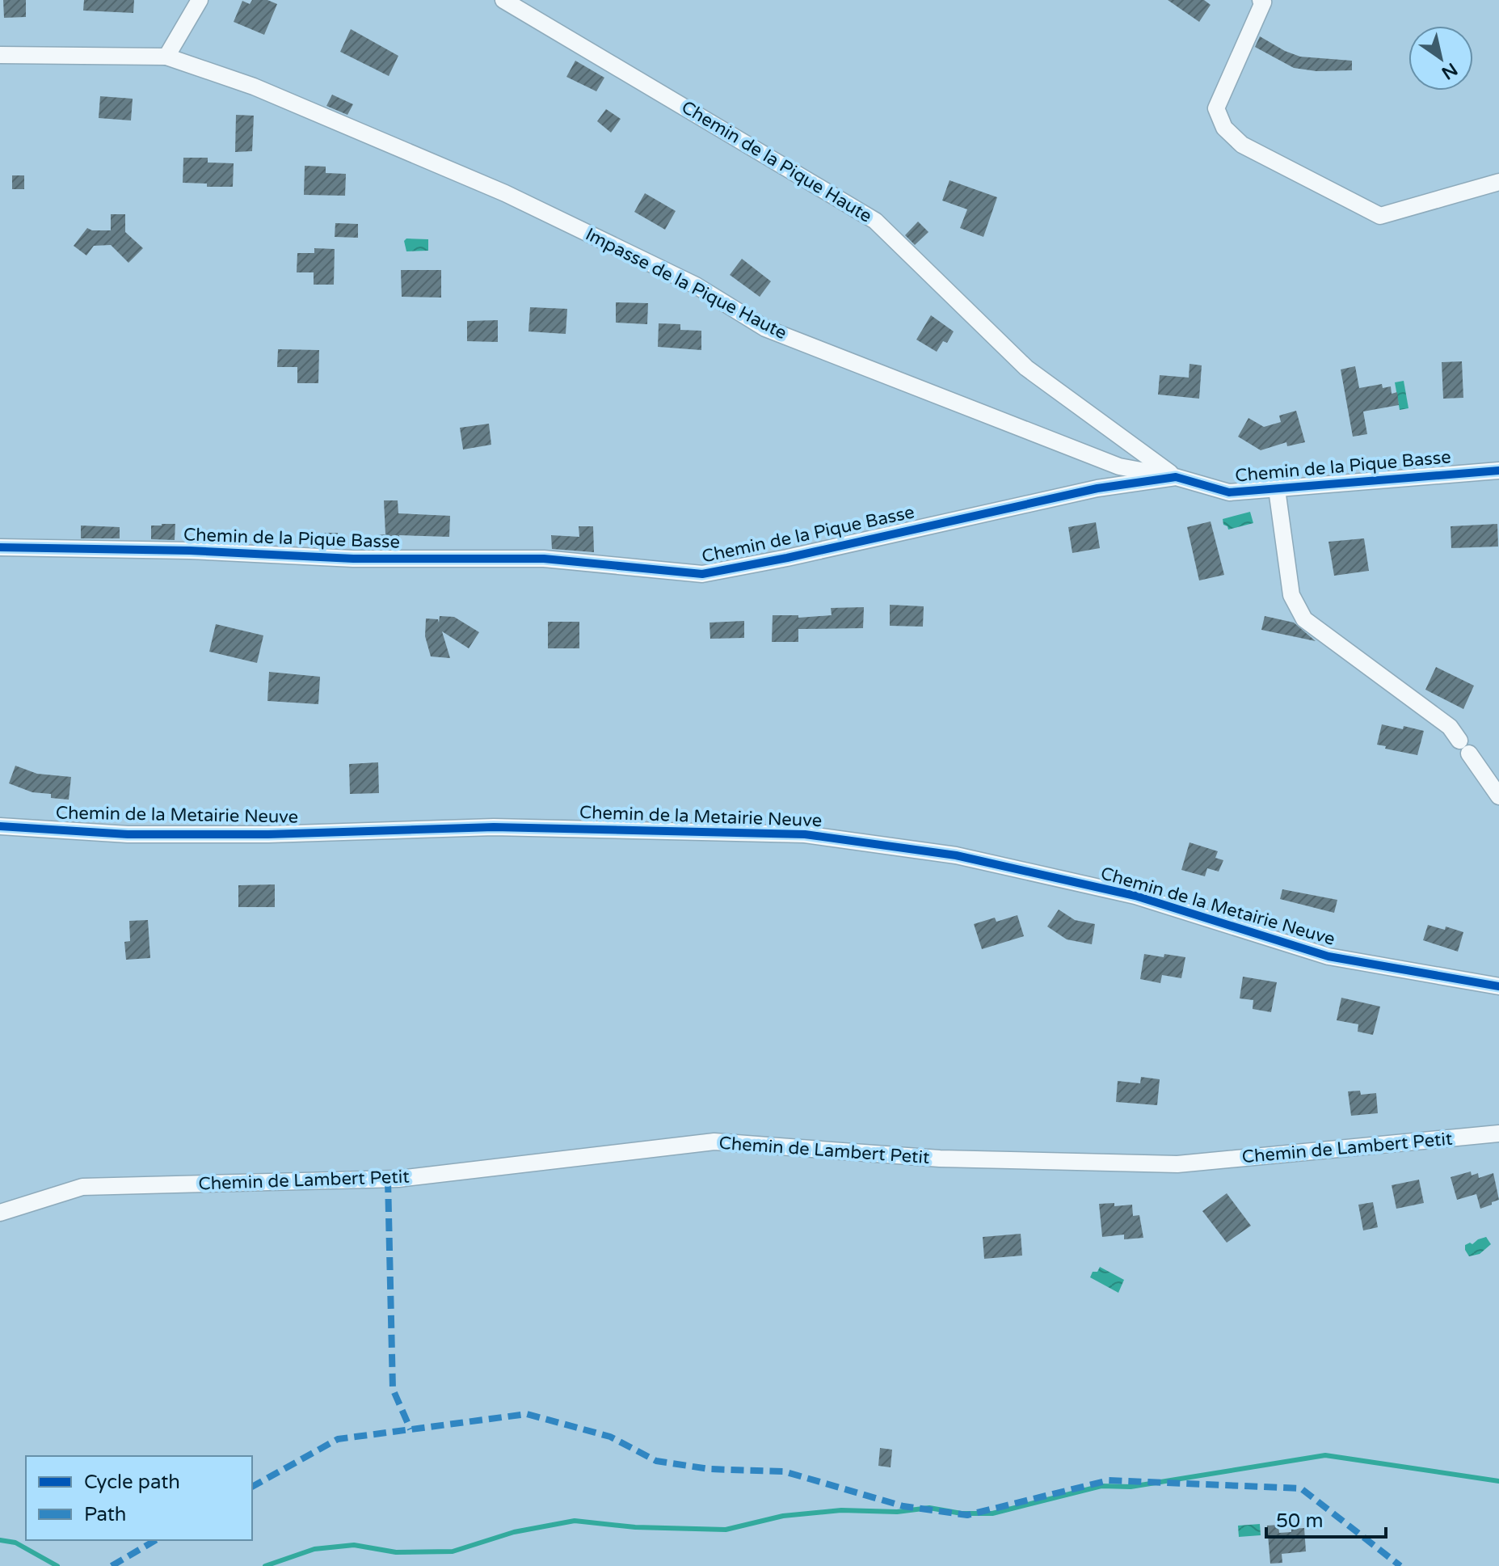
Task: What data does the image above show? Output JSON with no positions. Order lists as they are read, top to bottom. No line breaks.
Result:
{"streets":{"street":["Chemin de la Pique Haute","Impasse de la Pique Haute","Chemin de la Pique Basse","Chemin de la Metairie Neuve","Chemin de Lambert Petit"]},"crossings":[["Chemin de la Pique Haute","Impasse de la Pique Haute"],["Chemin de la Pique Haute","Chemin de la Pique Basse"],["Impasse de la Pique Haute","Chemin de la Pique Basse"]],"legend":["Cycle path","Path"],"scale_bar":"50 m","north":"bottom right"}
